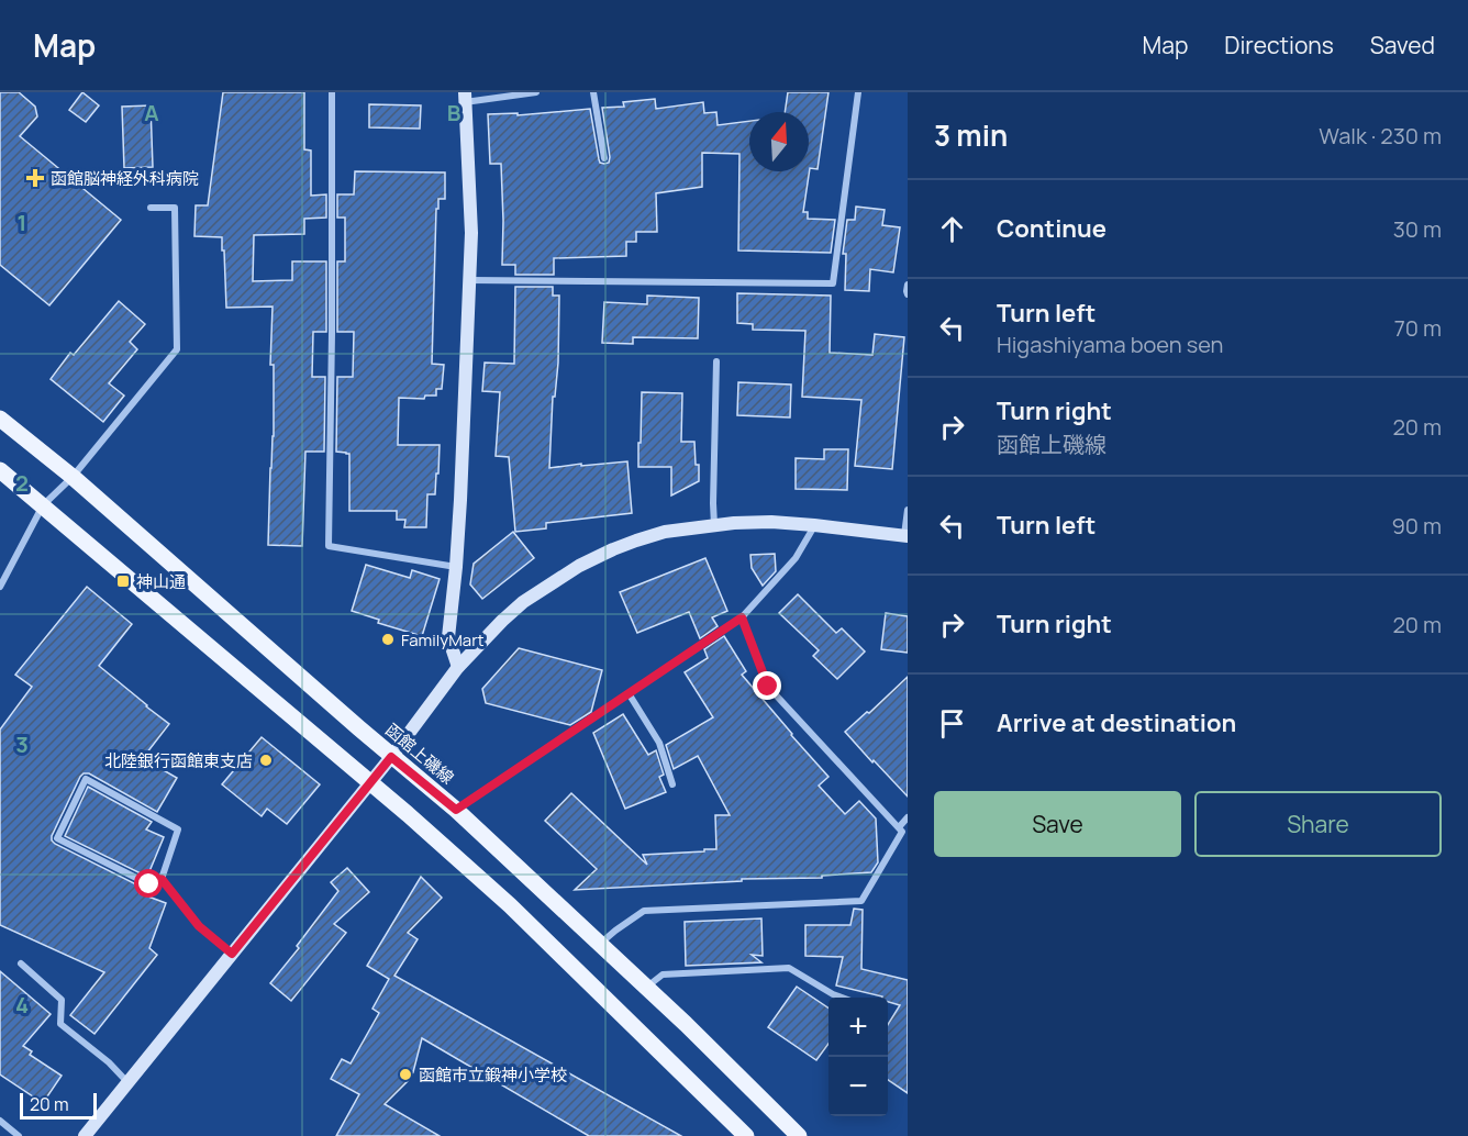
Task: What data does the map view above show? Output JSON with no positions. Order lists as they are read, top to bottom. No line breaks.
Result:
{"streets":{"main road":["函館上磯線"]},"places":{"health":["函館脳神経外科病院"],"transit":["神山通"],"other":["FamilyMart","北陸銀行函館東支店","函館市立鍛神小学校"]},"scale_bar":"20 m","north":"top","page":{"header":"Map","nav":["Map","Directions","Saved"],"heading":["3 min","Walk · 230 m"],"list":[["Continue","30 m"],["Turn left","Higashiyama boen sen","70 m"],["Turn right","函館上磯線","20 m"],["Turn left","90 m"],["Turn right","20 m"],"Arrive at destination"],"buttons":["Save","Share"],"map_buttons":["+","−"],"scale":"20 m"},"grid":{"columns":["A","B"],"rows":["1","2","3","4"]}}
